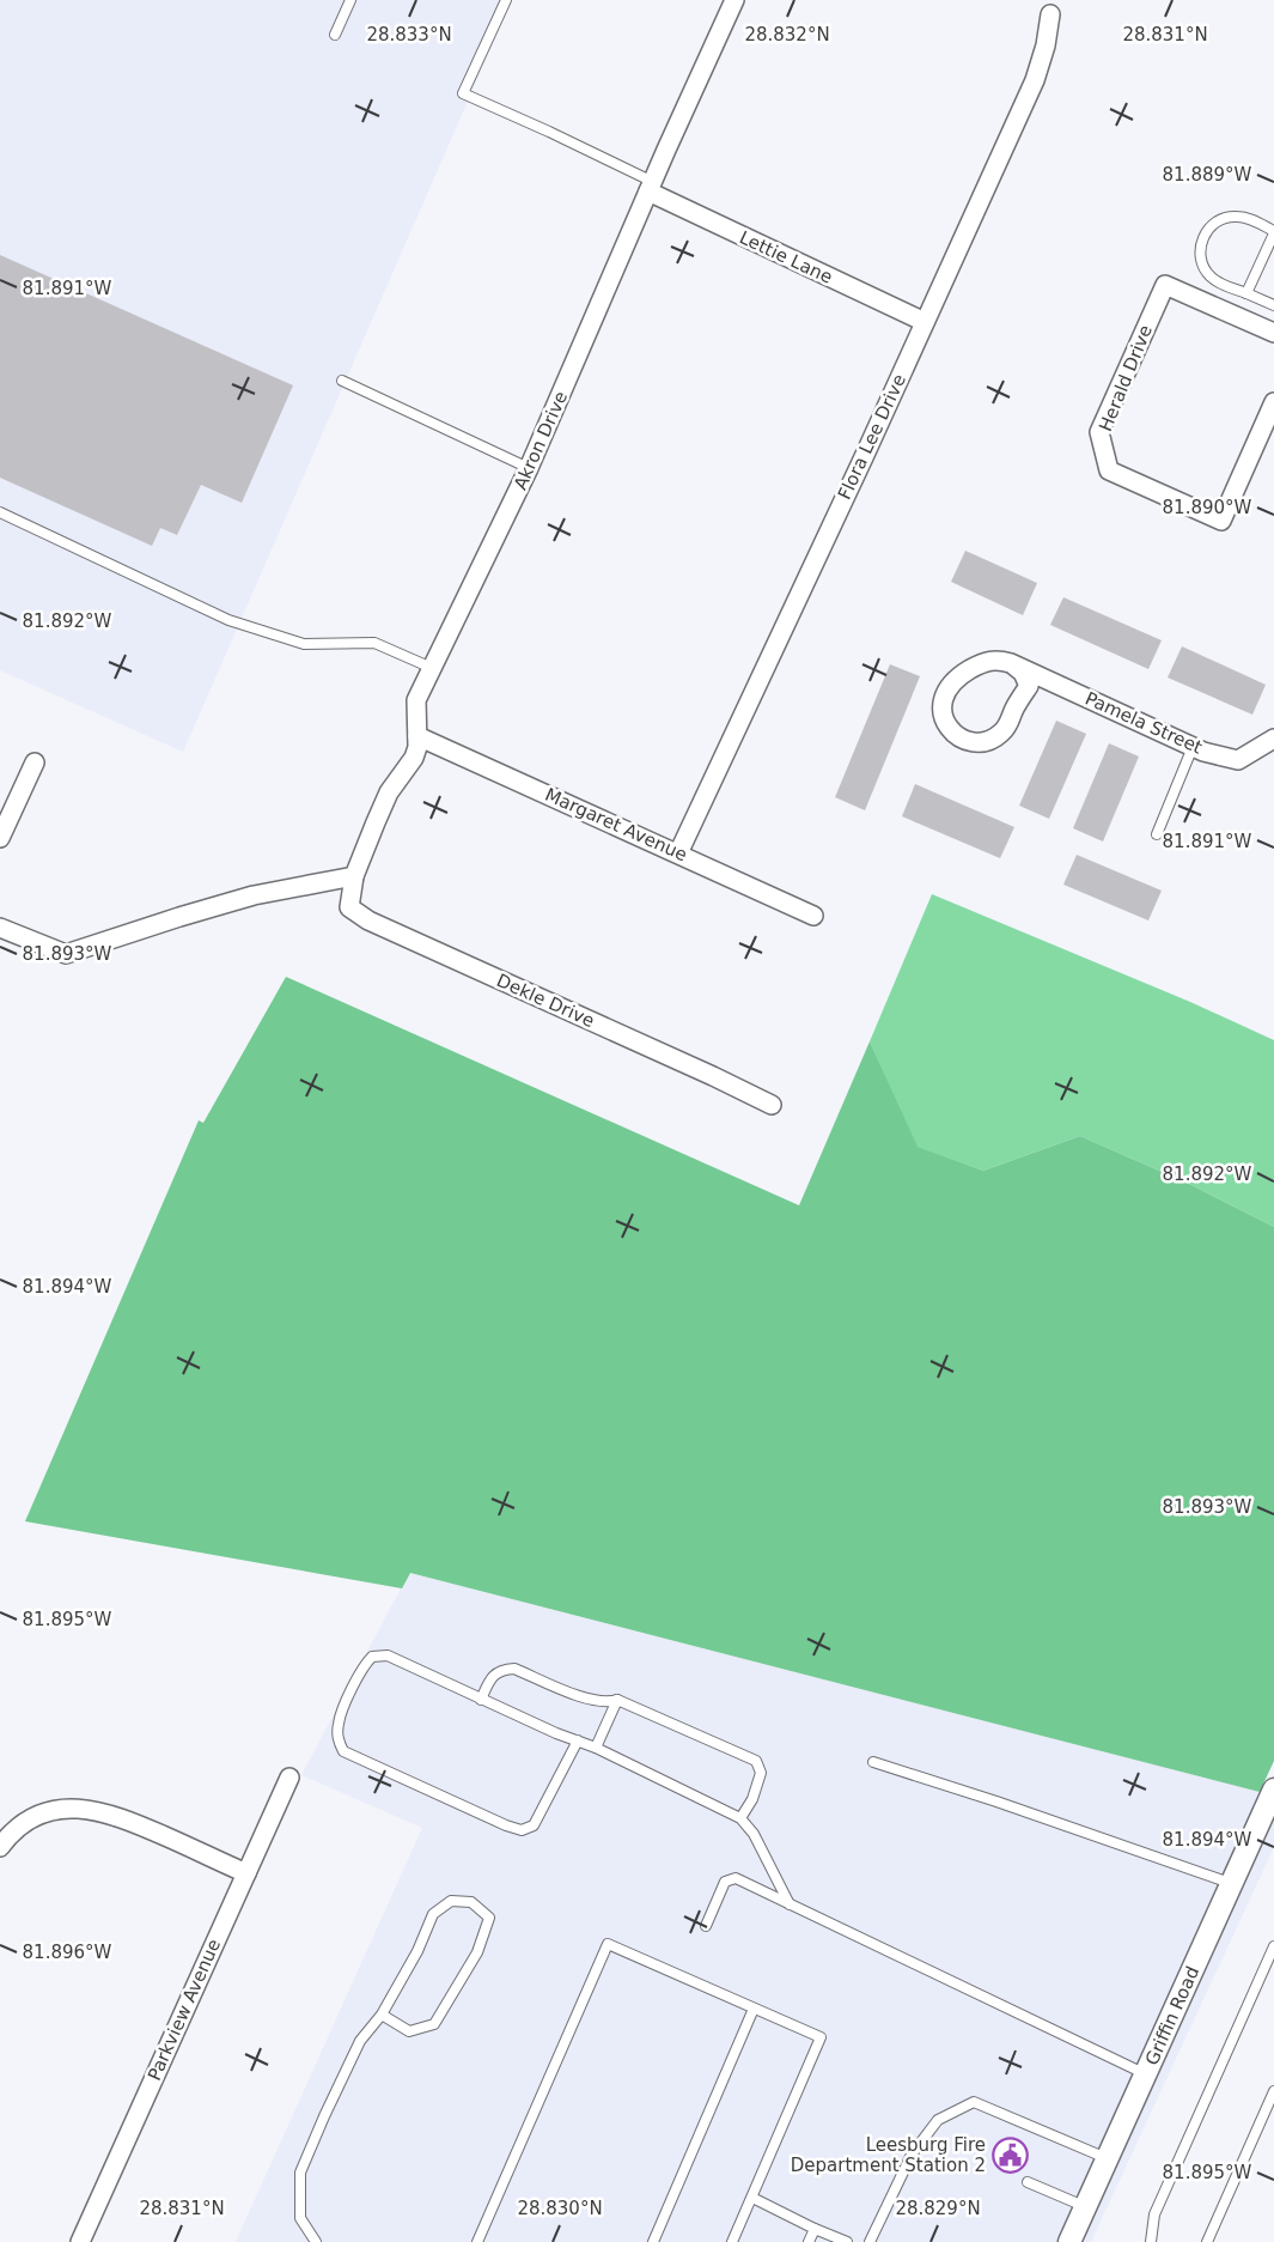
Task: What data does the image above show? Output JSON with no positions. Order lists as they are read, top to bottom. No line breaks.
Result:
{"streets":{"street":["Lettie Lane","Herald Drive","Flora Lee Drive","Akron Drive","Pamela Street","Margaret Avenue","Dekle Drive","Parkview Avenue","Griffin Road"]},"crossings":[["Lettie Lane","Flora Lee Drive"],["Lettie Lane","Akron Drive"],["Flora Lee Drive","Margaret Avenue"],["Akron Drive","Margaret Avenue"],["Akron Drive","Dekle Drive"]],"places":{"public building":["Leesburg Fire Department Station 2"]},"coordinates":["28.833°N","28.832°N","28.831°N","81.889°W","81.891°W","81.890°W","81.892°W","81.893°W","81.894°W","81.895°W","81.896°W","28.830°N","28.829°N"]}
